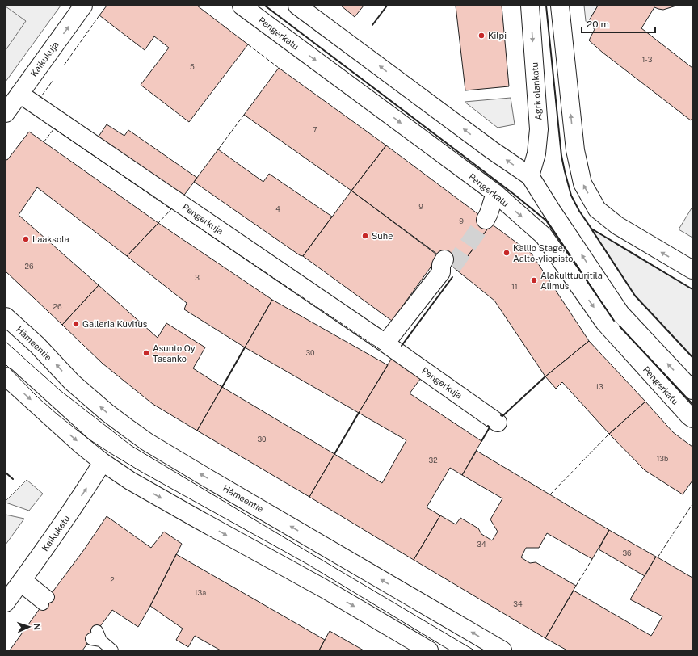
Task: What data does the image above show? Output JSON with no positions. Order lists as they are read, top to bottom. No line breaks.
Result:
{"streets":{"street":["Pengerkatu","Kaikukuja","Agricolankatu","Pengerkuja","Hämeentie","Kaikukatu"]},"crossings":[["Kaikukuja","Pengerkuja"]],"one_way":["Kaikukuja","Agricolankatu","Kaikukatu"],"places":["Kilpi","Suhe","Laaksola","Kallio Stage, Aalto-yliopisto","Alakulttuuritila Alimus","Galleria Kuvitus","Asunto Oy Tasanko"],"house_numbers":["1-3","5","7","9","4","9","26","3","11","26","30","13","30","13b","32","34","36","2","13a","34"],"scale_bar":"20 m","north":"right"}
